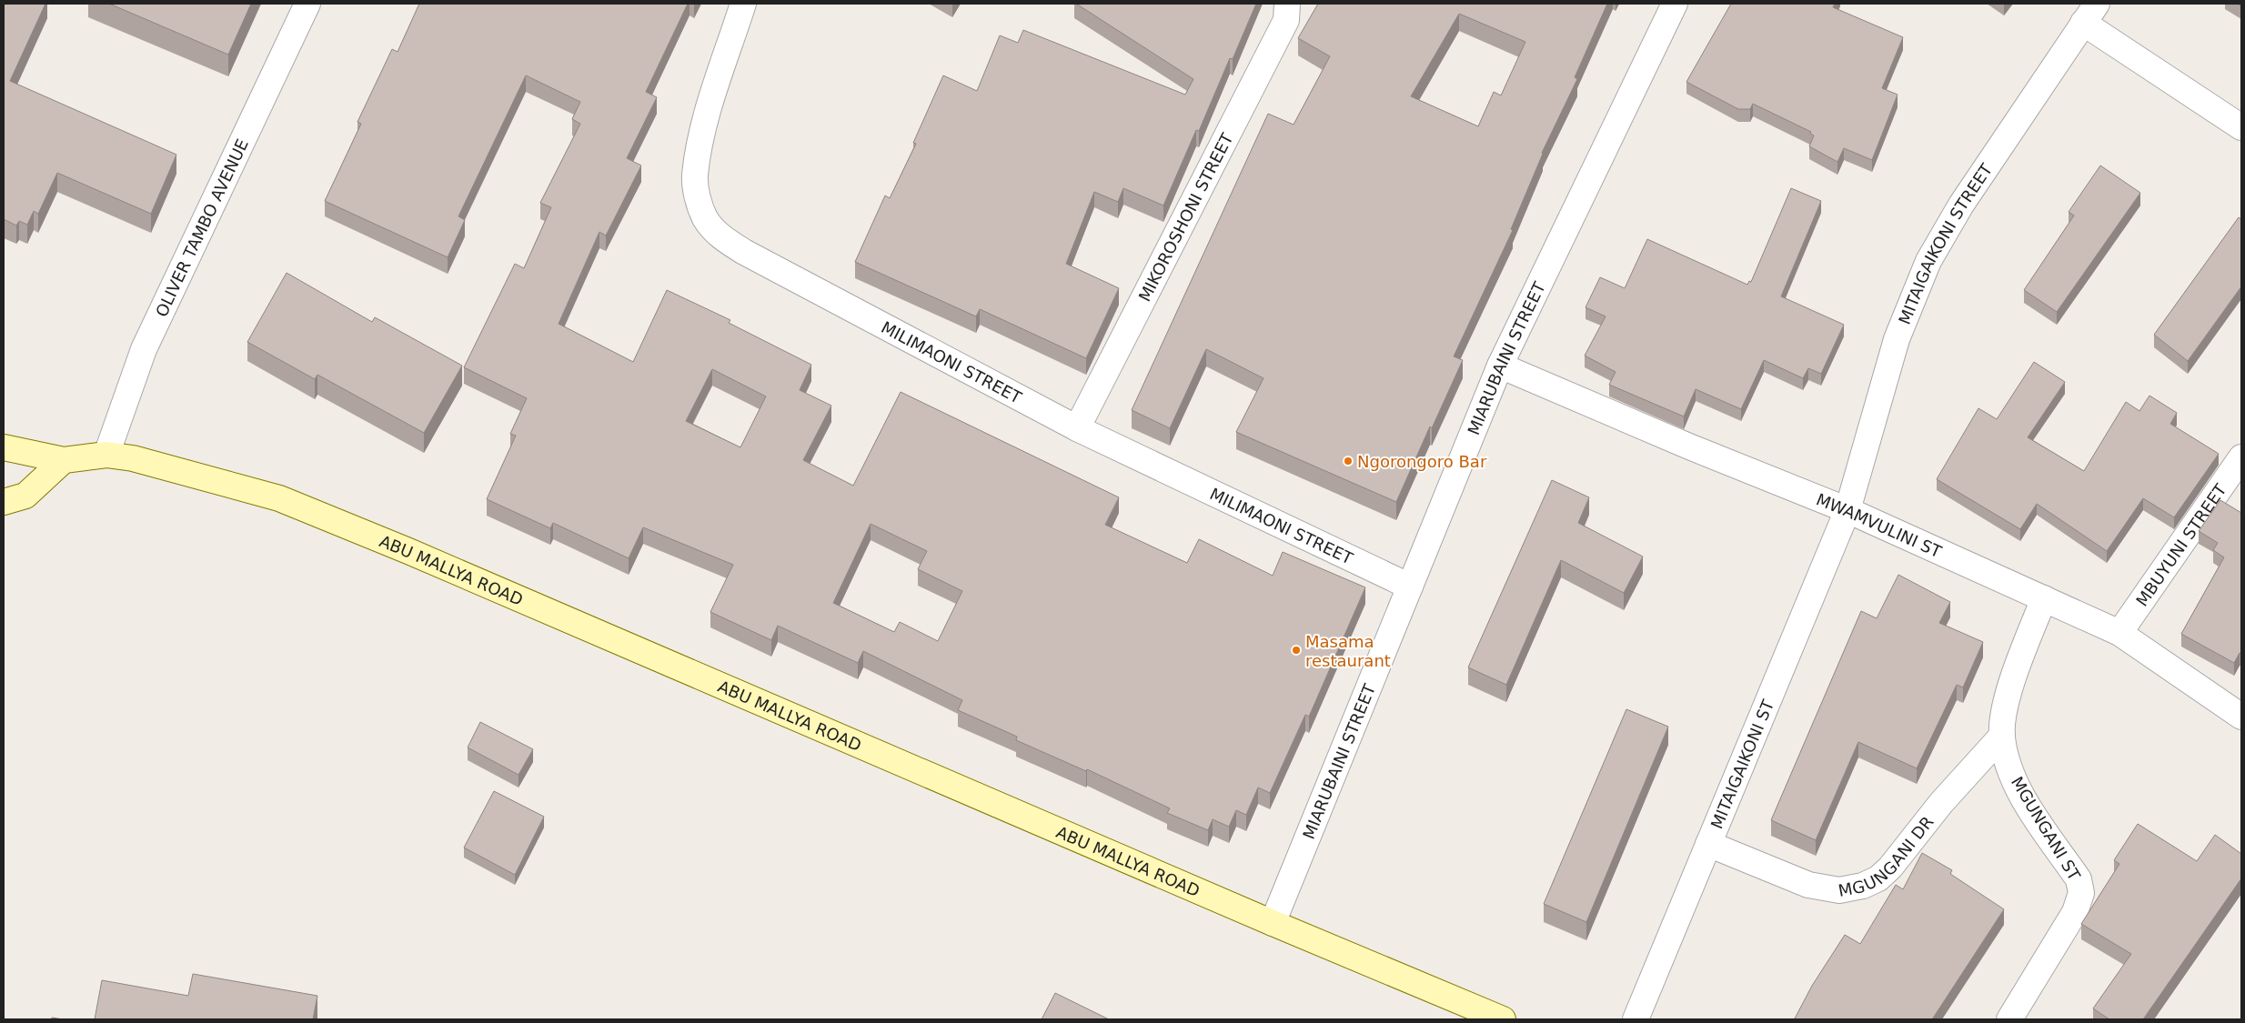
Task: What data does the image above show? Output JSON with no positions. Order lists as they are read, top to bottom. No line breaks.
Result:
{"streets":{"main road":["ABU MALLYA ROAD"],"street":["MIKOROSHONI STREET","OLIVER TAMBO AVENUE","MITAIGAIKONI STREET","MIARUBAINI STREET","MILIMAONI STREET","MWAMVULINI ST","MBUYUNI STREET","MITAIGAIKONI ST","MGUNGANI ST","MGUNGANI DR"]},"crossings":[["MIKOROSHONI STREET","MILIMAONI STREET"],["OLIVER TAMBO AVENUE","ABU MALLYA ROAD"],["MITAIGAIKONI STREET","MWAMVULINI ST"],["MITAIGAIKONI STREET","MITAIGAIKONI ST"],["MIARUBAINI STREET","MILIMAONI STREET"],["MIARUBAINI STREET","MWAMVULINI ST"],["MIARUBAINI STREET","ABU MALLYA ROAD"],["MWAMVULINI ST","MBUYUNI STREET"],["MWAMVULINI ST","MITAIGAIKONI ST"],["MWAMVULINI ST","MGUNGANI ST"],["MITAIGAIKONI ST","MGUNGANI DR"],["MGUNGANI ST","MGUNGANI DR"]],"places":["Ngorongoro Bar","Masama restaurant"]}
